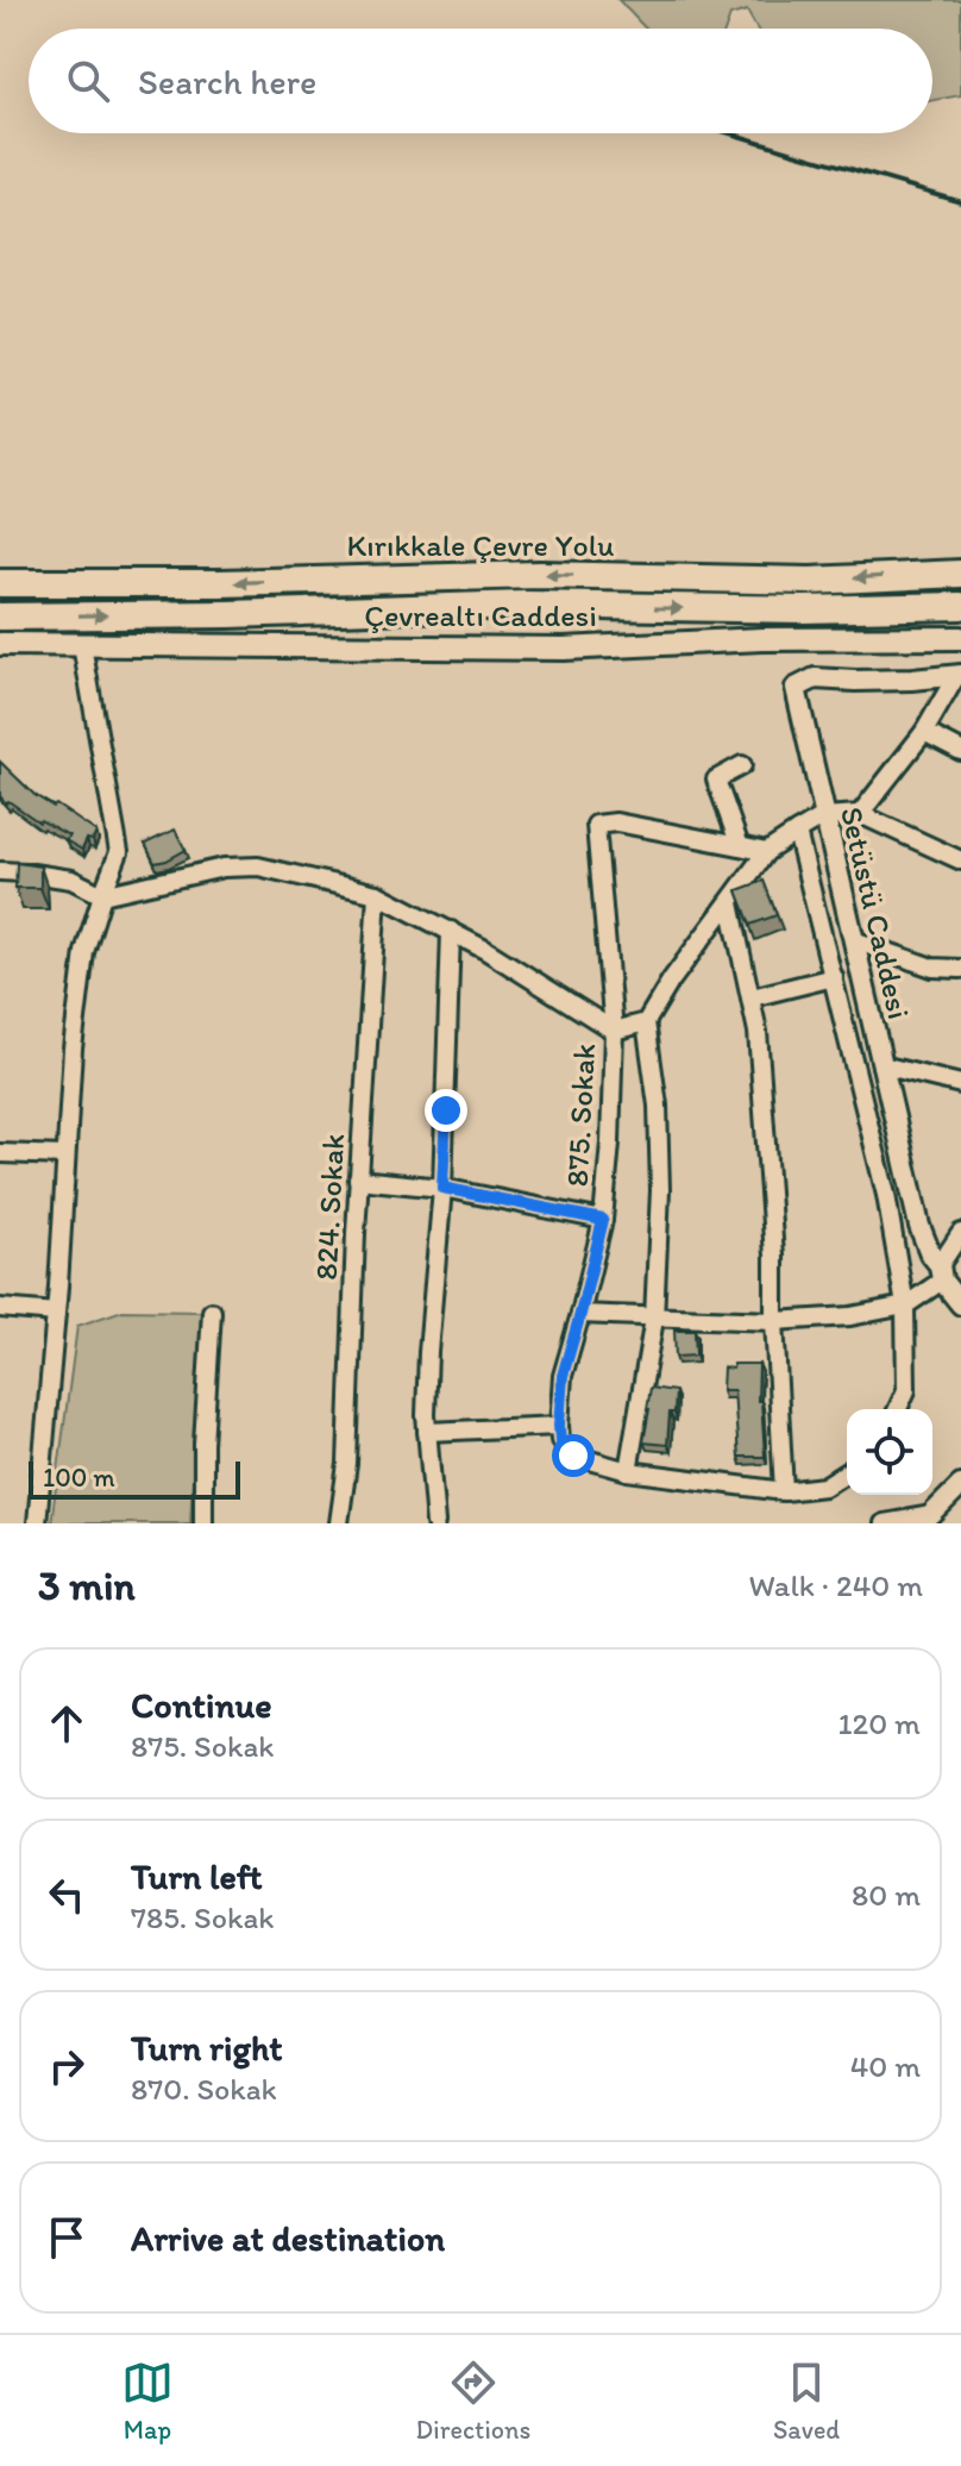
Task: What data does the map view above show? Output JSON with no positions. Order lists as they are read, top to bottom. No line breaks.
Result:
{"streets":{"highway":["Kırıkkale Çevre Yolu"],"main road":["Çevrealtı Caddesi"],"street":["Setüstü Caddesi","875. Sokak","824. Sokak"]},"scale_bar":"100 m","page":{"search":"Search here","scale":"100 m","heading":["3 min","Walk · 240 m"],"list":[["Continue","875. Sokak","120 m"],["Turn left","785. Sokak","80 m"],["Turn right","870. Sokak","40 m"],"Arrive at destination"],"nav":["Map","Directions","Saved"]}}
